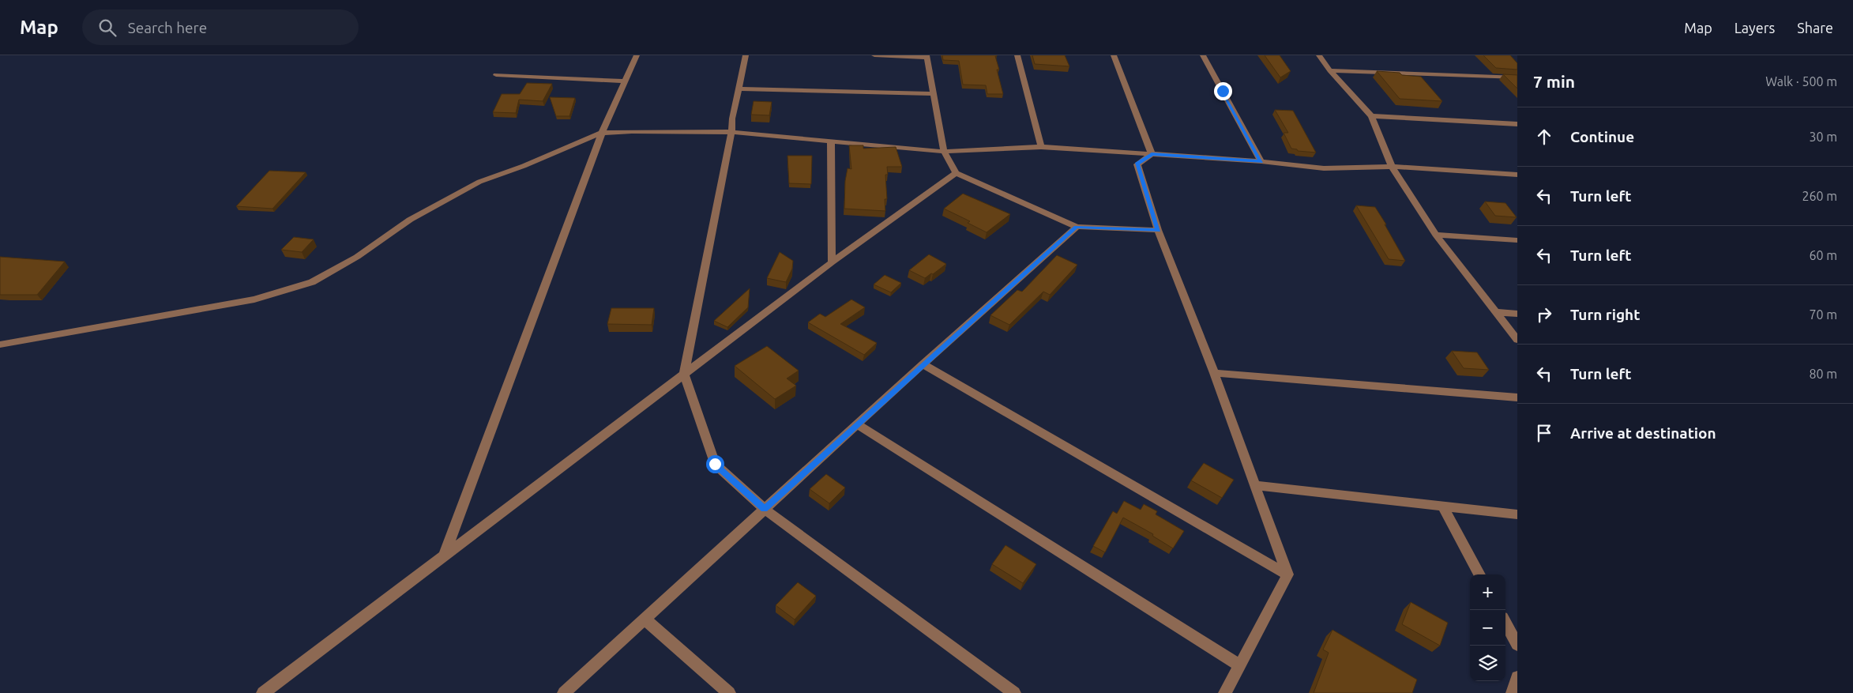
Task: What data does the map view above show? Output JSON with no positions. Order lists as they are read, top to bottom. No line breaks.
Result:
{"page":{"header":"Map","search":"Search here","nav":["Map","Layers","Share"],"heading":["7 min","Walk · 500 m"],"list":[["Continue","30 m"],["Turn left","260 m"],["Turn left","60 m"],["Turn right","70 m"],["Turn left","80 m"],"Arrive at destination"],"map_buttons":["+","−"]}}
